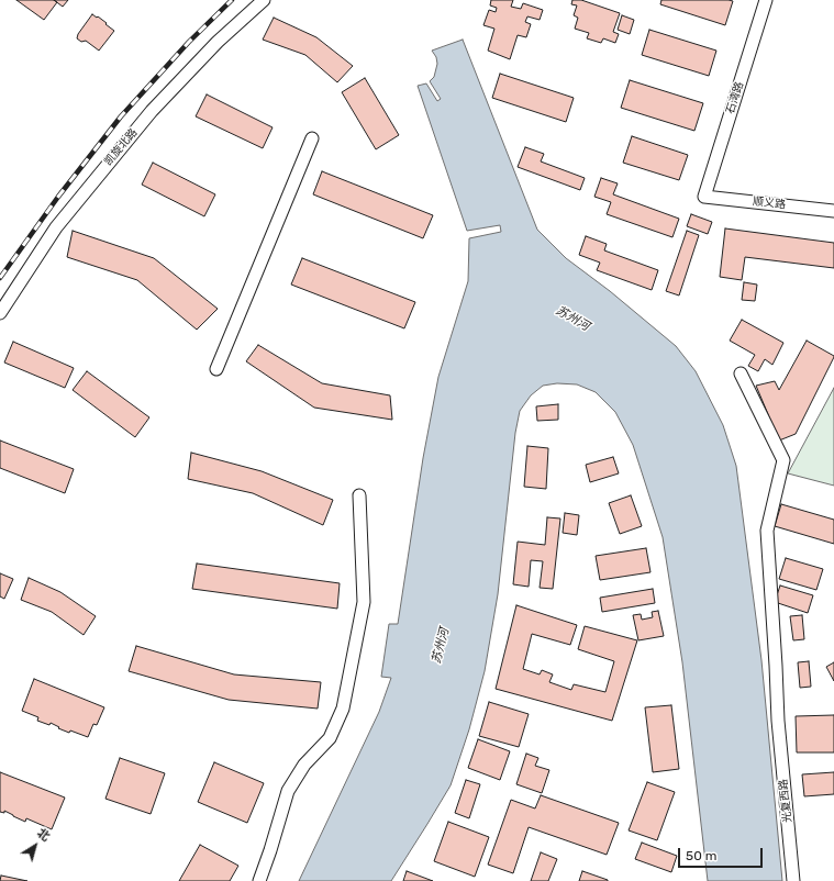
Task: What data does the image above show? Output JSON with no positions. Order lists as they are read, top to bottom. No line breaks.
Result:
{"streets":{"street":["石湾路","凯旋北路","顺义路","光复西路"]},"crossings":[["石湾路","顺义路"]],"water":["苏州河"],"scale_bar":"50 m","north":"top right"}
